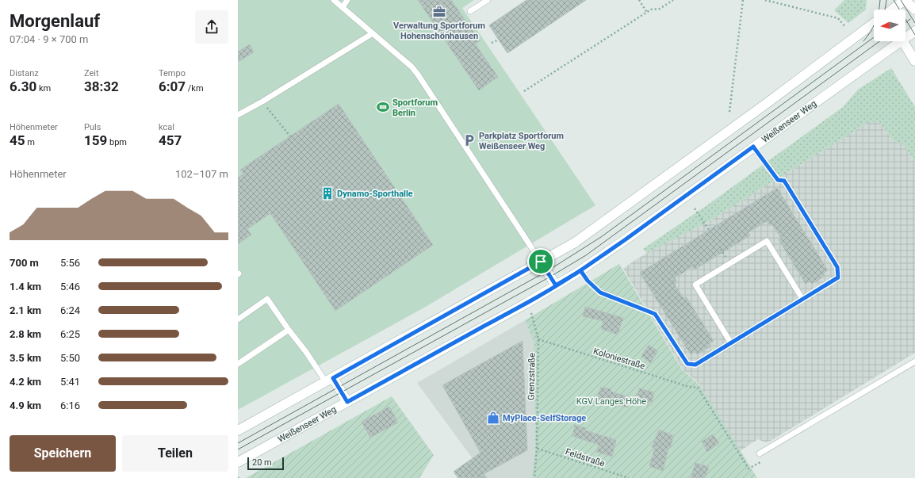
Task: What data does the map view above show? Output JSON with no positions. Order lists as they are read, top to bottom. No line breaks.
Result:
{"streets":{"main road":["Weißenseer Weg"],"path":["Koloniestraße","Grenzstraße","Feldstraße"]},"crossings":[["Koloniestraße","Grenzstraße"],["Grenzstraße","Feldstraße"]],"parks":["KGV Langes Höhe"],"places":{"office":["Verwaltung Sportforum Hohenschönhausen"],"sports":["Sportforum Berlin"],"parking":["Parkplatz Sportforum Weißenseer Weg"],"building":["Dynamo-Sporthalle"],"shop":["MyPlace-SelfStorage"]},"scale_bar":"20 m","north":"left","page":{"heading":["Morgenlauf","07:04 · 9 × 700 m"],"stats":[["Distanz","6.30 km"],["Zeit","38:32"],["Tempo","6:07 /km"],["Höhenmeter","45 m"],["Puls","159 bpm"],["kcal","457"]],"chart":["Höhenmeter","102–107 m"],"list":[{"name":"700 m","note":"5:56"},{"name":"1.4 km","note":"5:46"},{"name":"2.1 km","note":"6:24"},{"name":"2.8 km","note":"6:25"},{"name":"3.5 km","note":"5:50"},{"name":"4.2 km","note":"5:41"},{"name":"4.9 km","note":"6:16"}],"buttons":["Speichern","Teilen"],"scale":"20 m"}}
